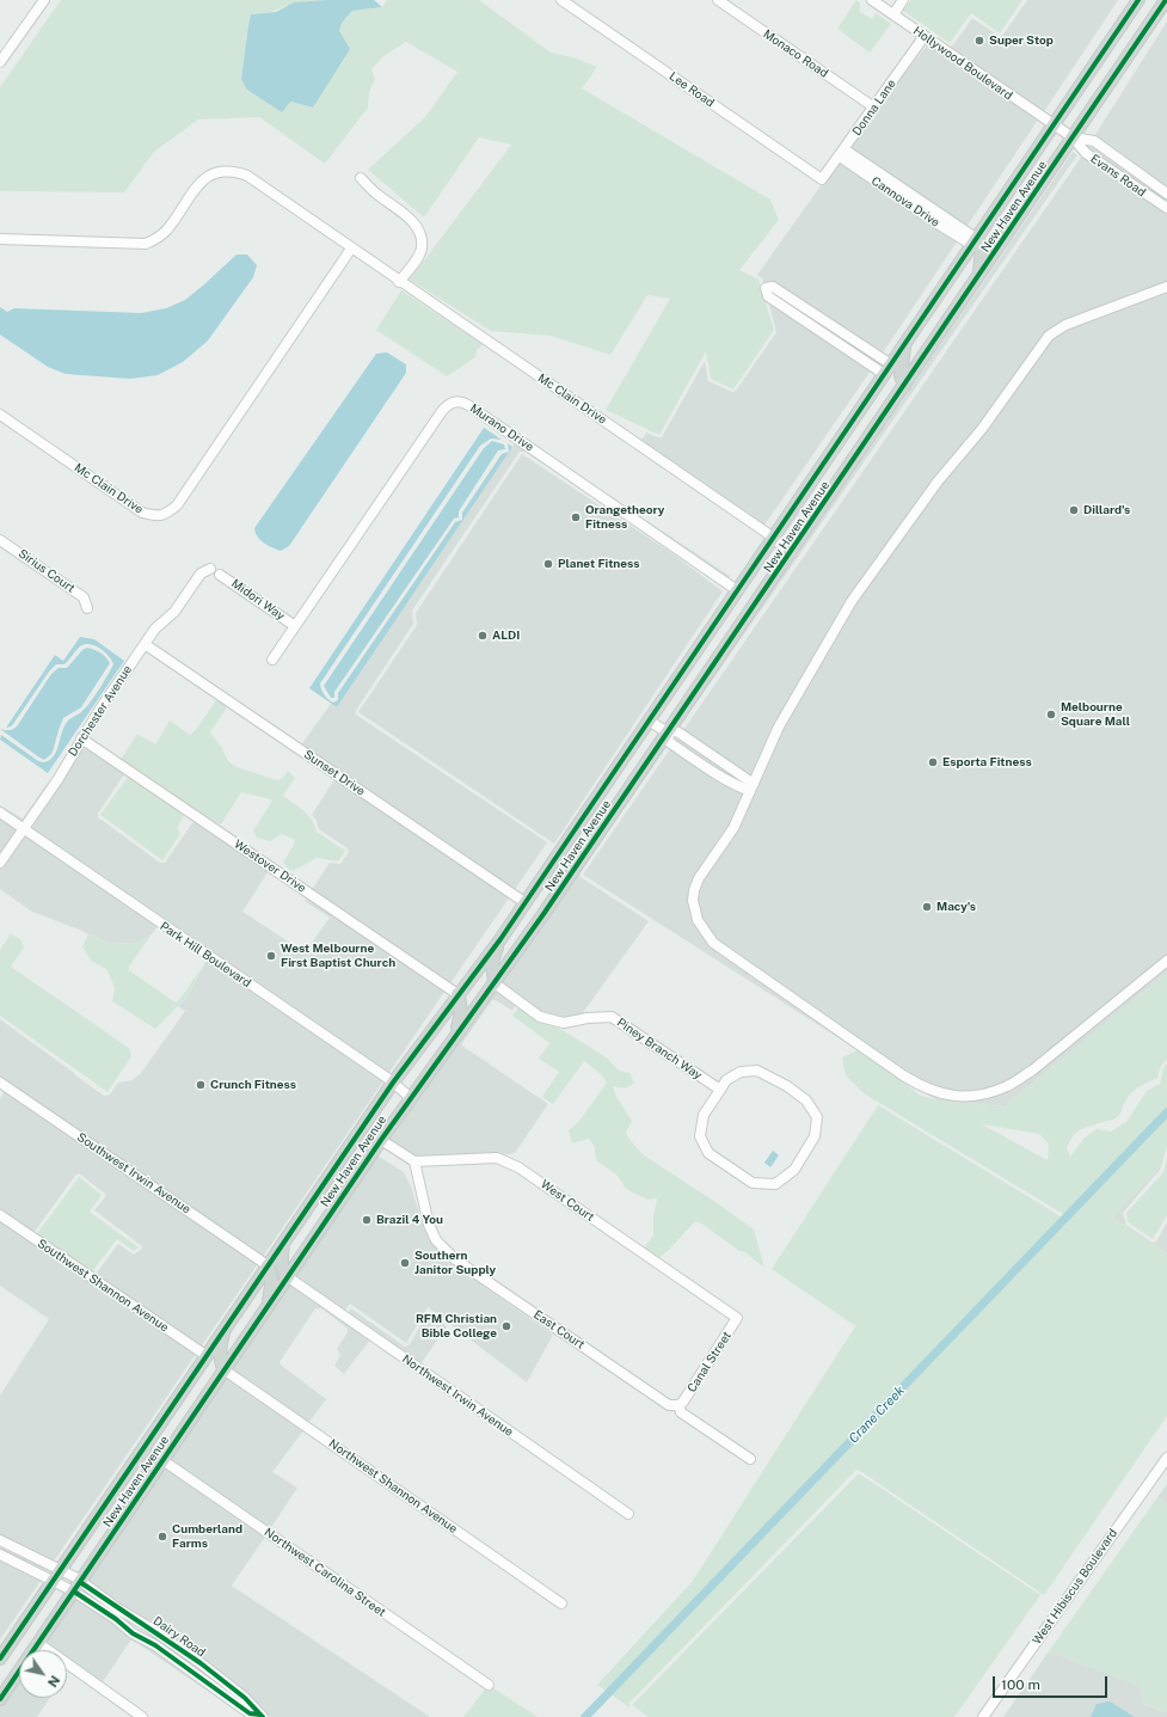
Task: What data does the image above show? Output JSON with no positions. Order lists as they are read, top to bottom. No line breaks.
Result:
{"streets":{"main road":["New Haven Avenue"],"street":["Monaco Road","Hollywood Boulevard","Lee Road","Donna Lane","Evans Road","Cannova Drive","Mc Clain Drive","Murano Drive","Sirius Court","Midori Way","Dorchester Avenue","Sunset Drive","Westover Drive","Park Hill Boulevard","Piney Branch Way","Southwest Irwin Avenue","West Court","Southwest Shannon Avenue","East Court","Canal Street","Northwest Irwin Avenue","Northwest Shannon Avenue","Northwest Carolina Street","West Hibiscus Boulevard","Dairy Road"]},"crossings":[["Monaco Road","Donna Lane"],["Hollywood Boulevard","Donna Lane"],["Hollywood Boulevard","Evans Road"],["Hollywood Boulevard","New Haven Avenue"],["Lee Road","Donna Lane"],["Donna Lane","Cannova Drive"],["Evans Road","New Haven Avenue"],["Cannova Drive","New Haven Avenue"],["New Haven Avenue","Mc Clain Drive"],["New Haven Avenue","Murano Drive"],["New Haven Avenue","Sunset Drive"],["New Haven Avenue","Westover Drive"],["New Haven Avenue","Park Hill Boulevard"],["New Haven Avenue","Piney Branch Way"],["New Haven Avenue","Southwest Irwin Avenue"],["New Haven Avenue","Southwest Shannon Avenue"],["New Haven Avenue","Northwest Irwin Avenue"],["New Haven Avenue","Northwest Shannon Avenue"],["New Haven Avenue","Northwest Carolina Street"],["New Haven Avenue","Dairy Road"],["Murano Drive","Midori Way"],["Dorchester Avenue","Sunset Drive"],["Dorchester Avenue","Westover Drive"],["Dorchester Avenue","Park Hill Boulevard"],["West Court","East Court"],["West Court","Canal Street"],["East Court","Canal Street"]],"water":["Crane Creek"],"places":["Super Stop","Dillard's","Orangetheory Fitness","Planet Fitness","ALDI","Melbourne Square Mall","Esporta Fitness","Macy's","West Melbourne First Baptist Church","Crunch Fitness","Brazil 4 You","Southern Janitor Supply","RFM Christian Bible College","Cumberland Farms"],"scale_bar":"100 m","north":"bottom right"}
